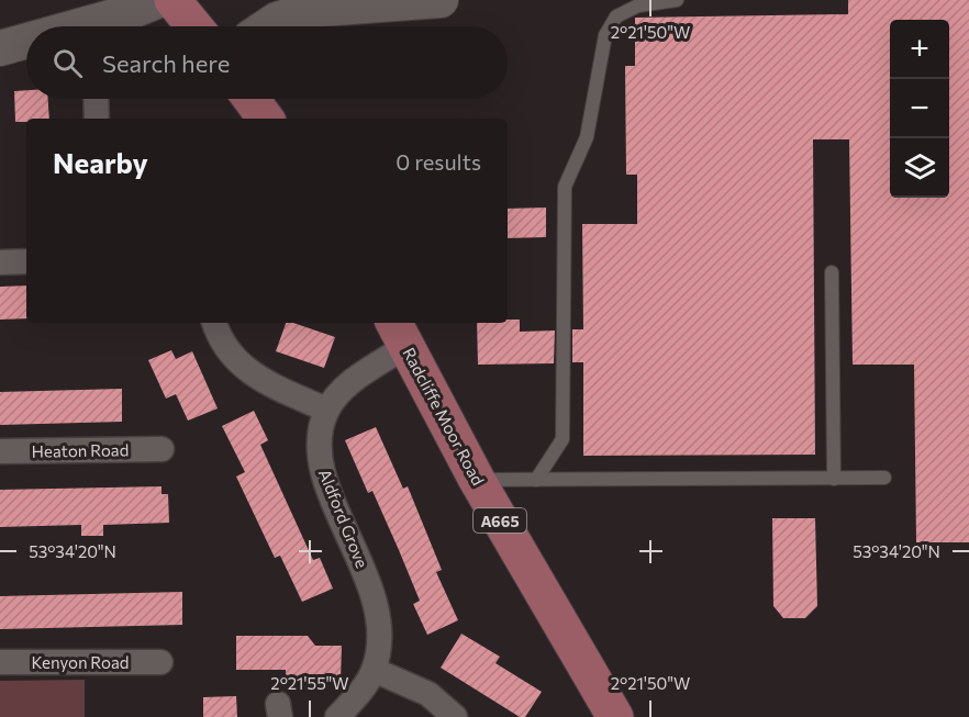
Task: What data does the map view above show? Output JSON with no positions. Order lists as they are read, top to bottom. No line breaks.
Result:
{"streets":{"main road":["Radcliffe Moor Road","A665"],"street":["Heaton Road","Aldford Grove","Kenyon Road"]},"page":{"map_buttons":["+","−"],"search":"Search here","heading":["Nearby","0 results"]},"coordinates":["2°21'50\"W","53°34'20\"N","2°21'55\"W"]}
